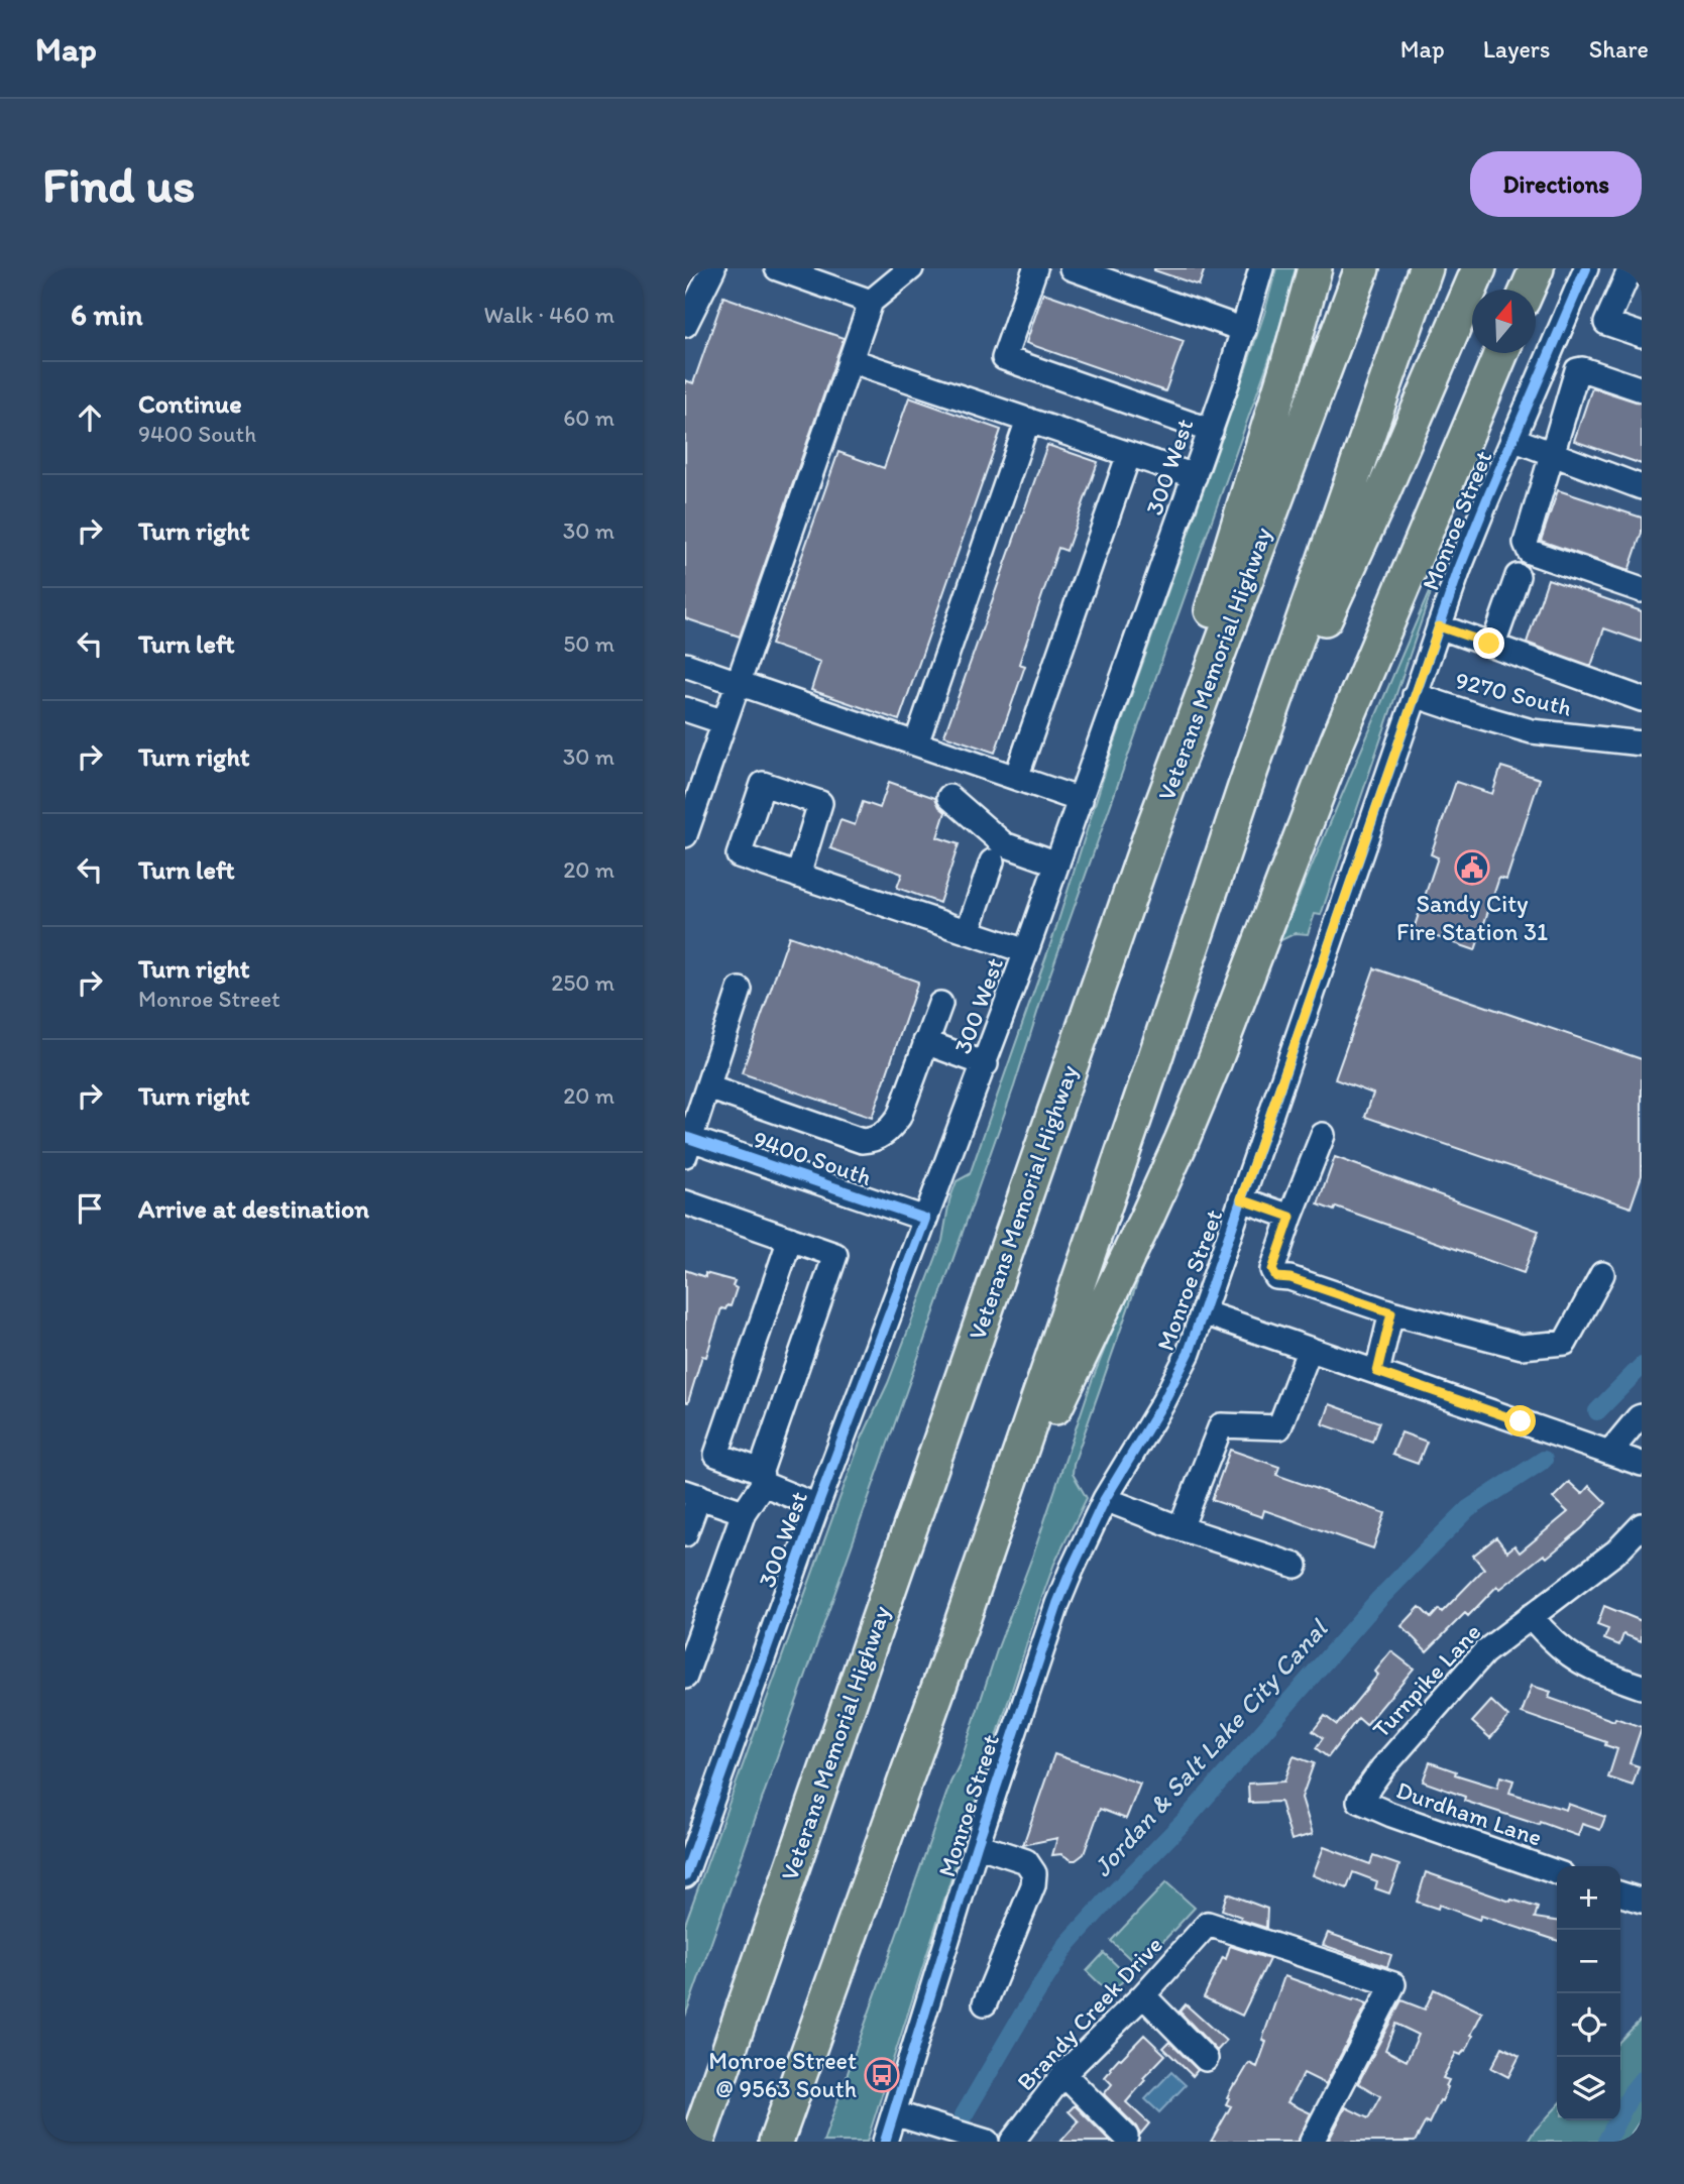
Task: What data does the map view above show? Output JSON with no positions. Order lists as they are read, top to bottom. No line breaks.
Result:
{"streets":{"highway":["Veterans Memorial Highway"],"street":["300 West","Monroe Street","9270 South","9400 South","Turnpike Lane","Durdham Lane","Brandy Creek Drive"]},"crossings":[["300 West","9400 South"],["Monroe Street","9270 South"],["Turnpike Lane","Durdham Lane"]],"water":["Jordan & Salt Lake City Canal"],"places":{"public building":["Sandy City Fire Station 31"],"bus stop":["Monroe Street @ 9563 South"]},"north":"top","page":{"header":"Map","nav":["Map","Layers","Share"],"buttons":"Directions","title":"Find us","heading":["6 min","Walk · 460 m"],"list":[["Continue","9400 South","60 m"],["Turn right","30 m"],["Turn left","50 m"],["Turn right","30 m"],["Turn left","20 m"],["Turn right","Monroe Street","250 m"],["Turn right","20 m"],"Arrive at destination"],"map_buttons":["+","−"]}}
